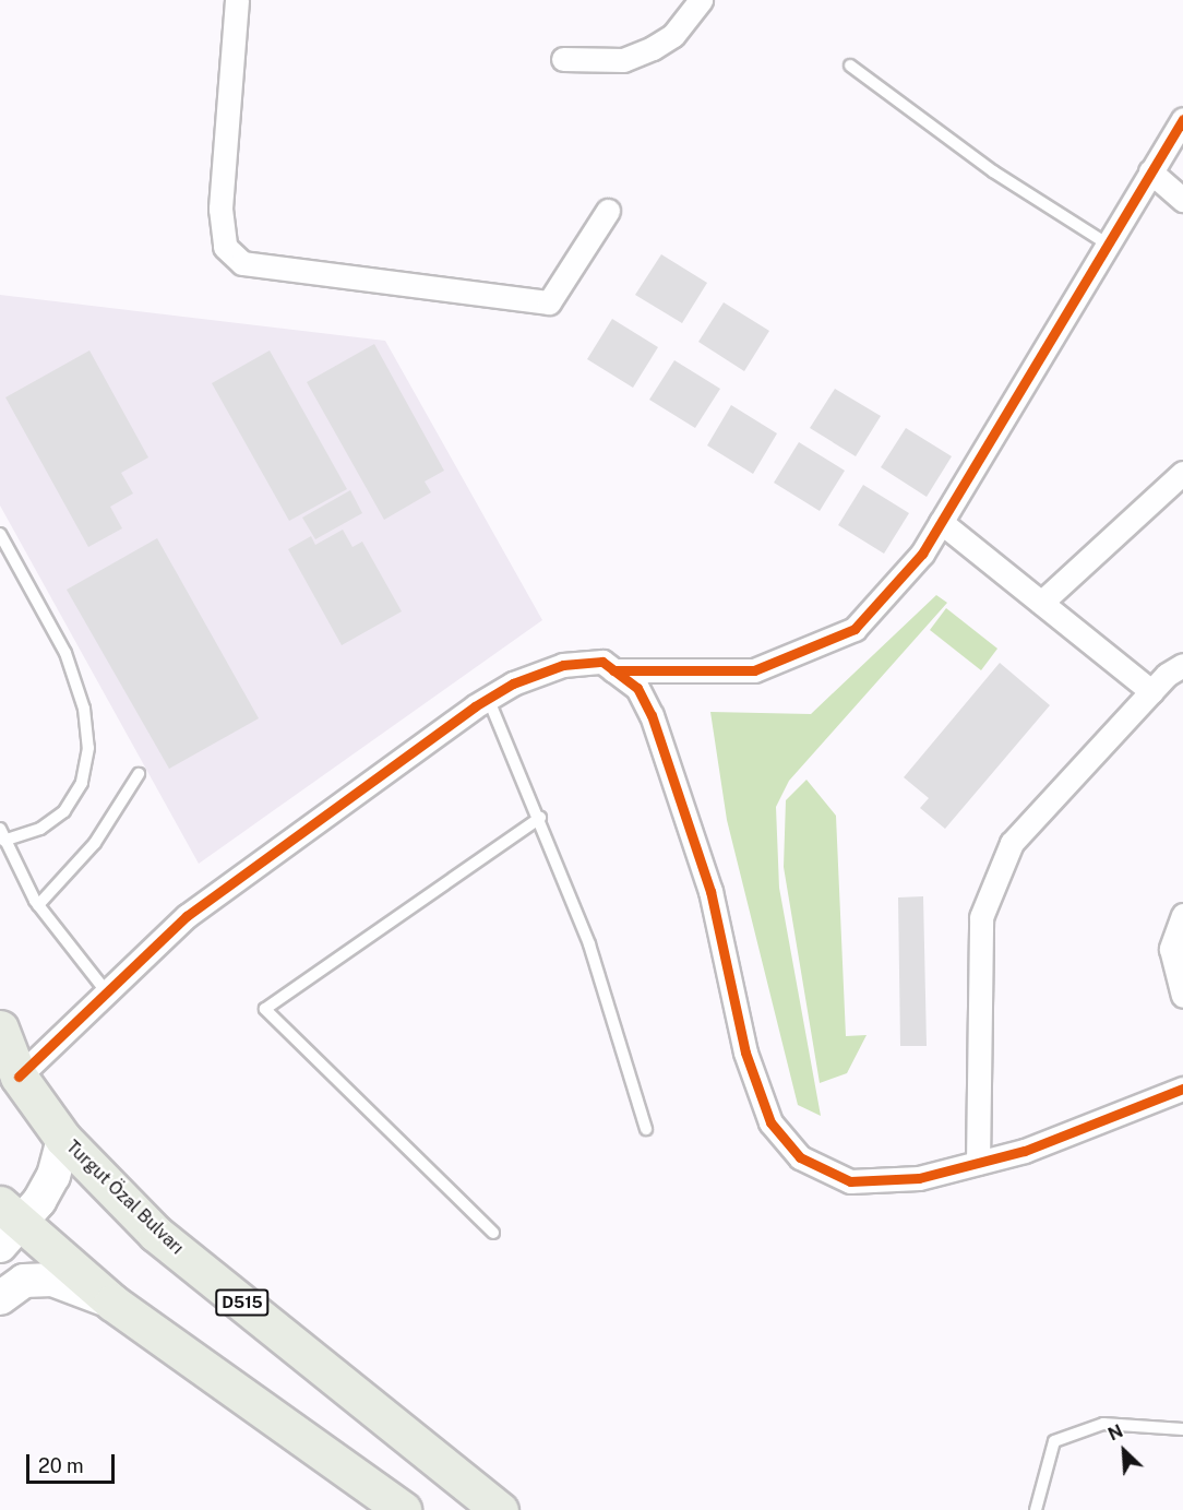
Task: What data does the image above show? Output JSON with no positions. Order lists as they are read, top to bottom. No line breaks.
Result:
{"streets":{"highway":["Turgut Özal Bulvarı","D515"]},"scale_bar":"20 m","north":"top left"}
